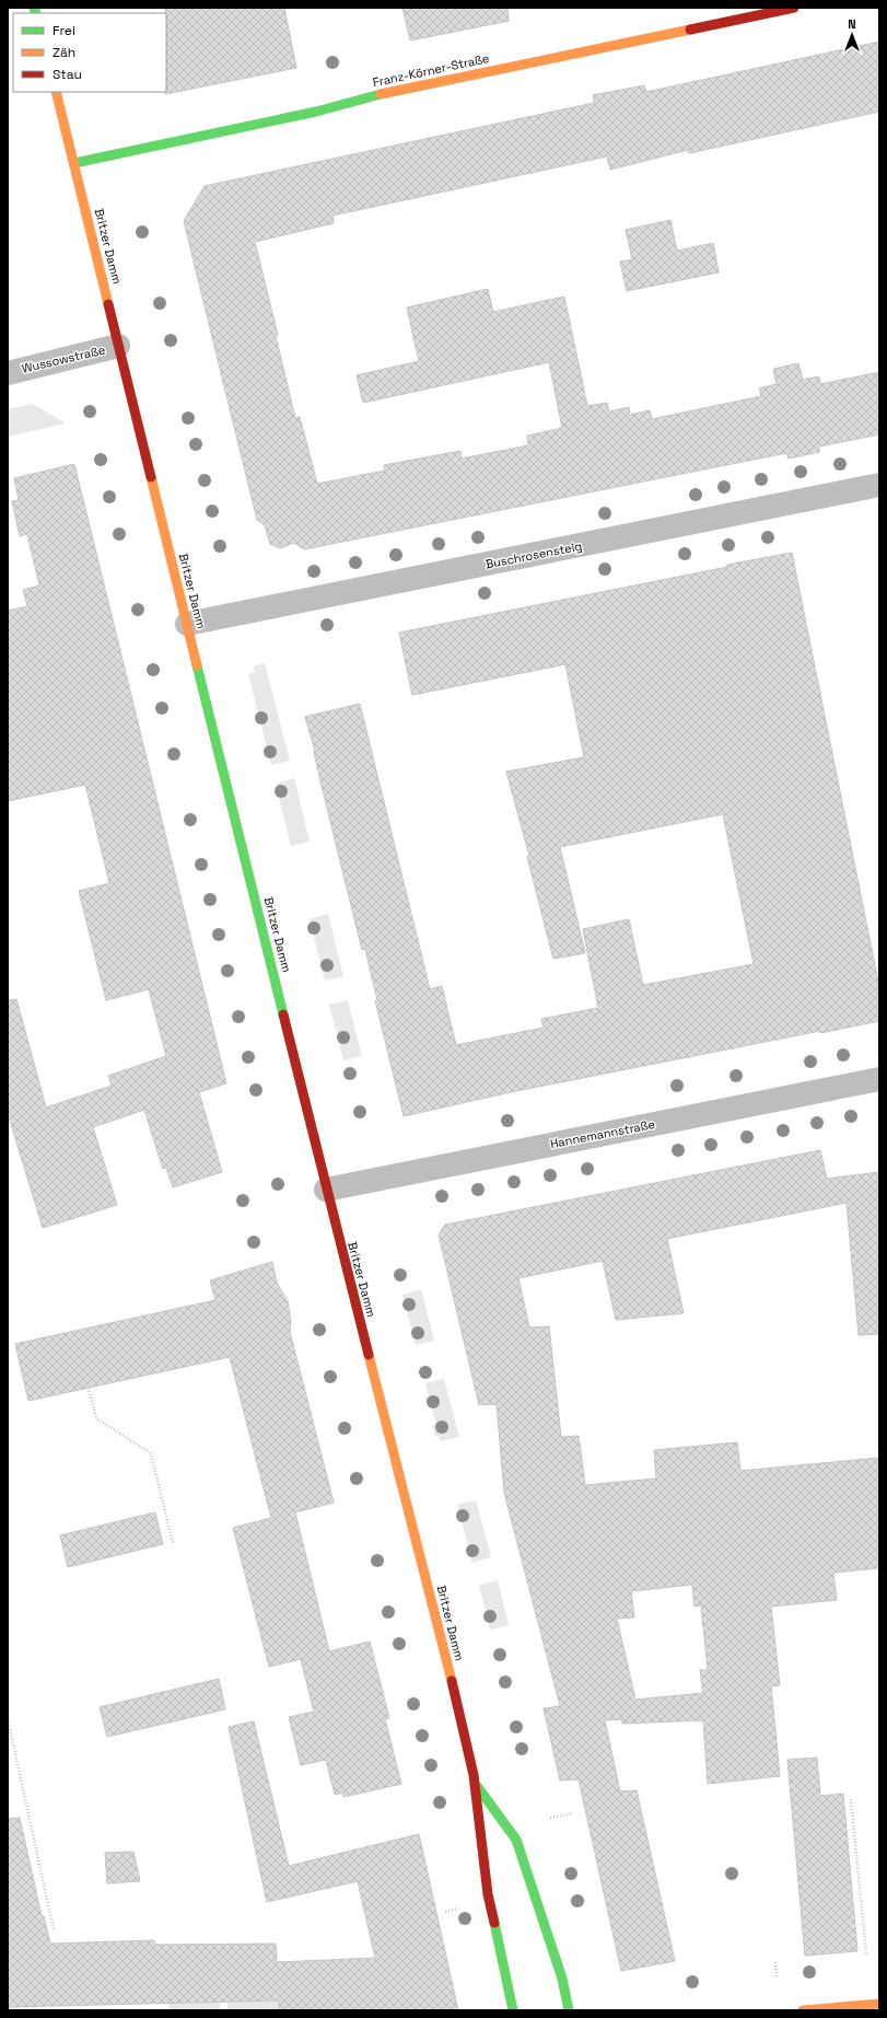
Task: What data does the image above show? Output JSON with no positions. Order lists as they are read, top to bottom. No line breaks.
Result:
{"streets":{"main road":["Franz-Körner-Straße","Britzer Damm"],"street":["Wussowstraße","Buschrosensteig","Hannemannstraße"]},"crossings":[["Franz-Körner-Straße","Britzer Damm"],["Britzer Damm","Wussowstraße"],["Britzer Damm","Buschrosensteig"],["Britzer Damm","Hannemannstraße"]],"legend":["Frei","Zäh","Stau"],"north":"top"}
